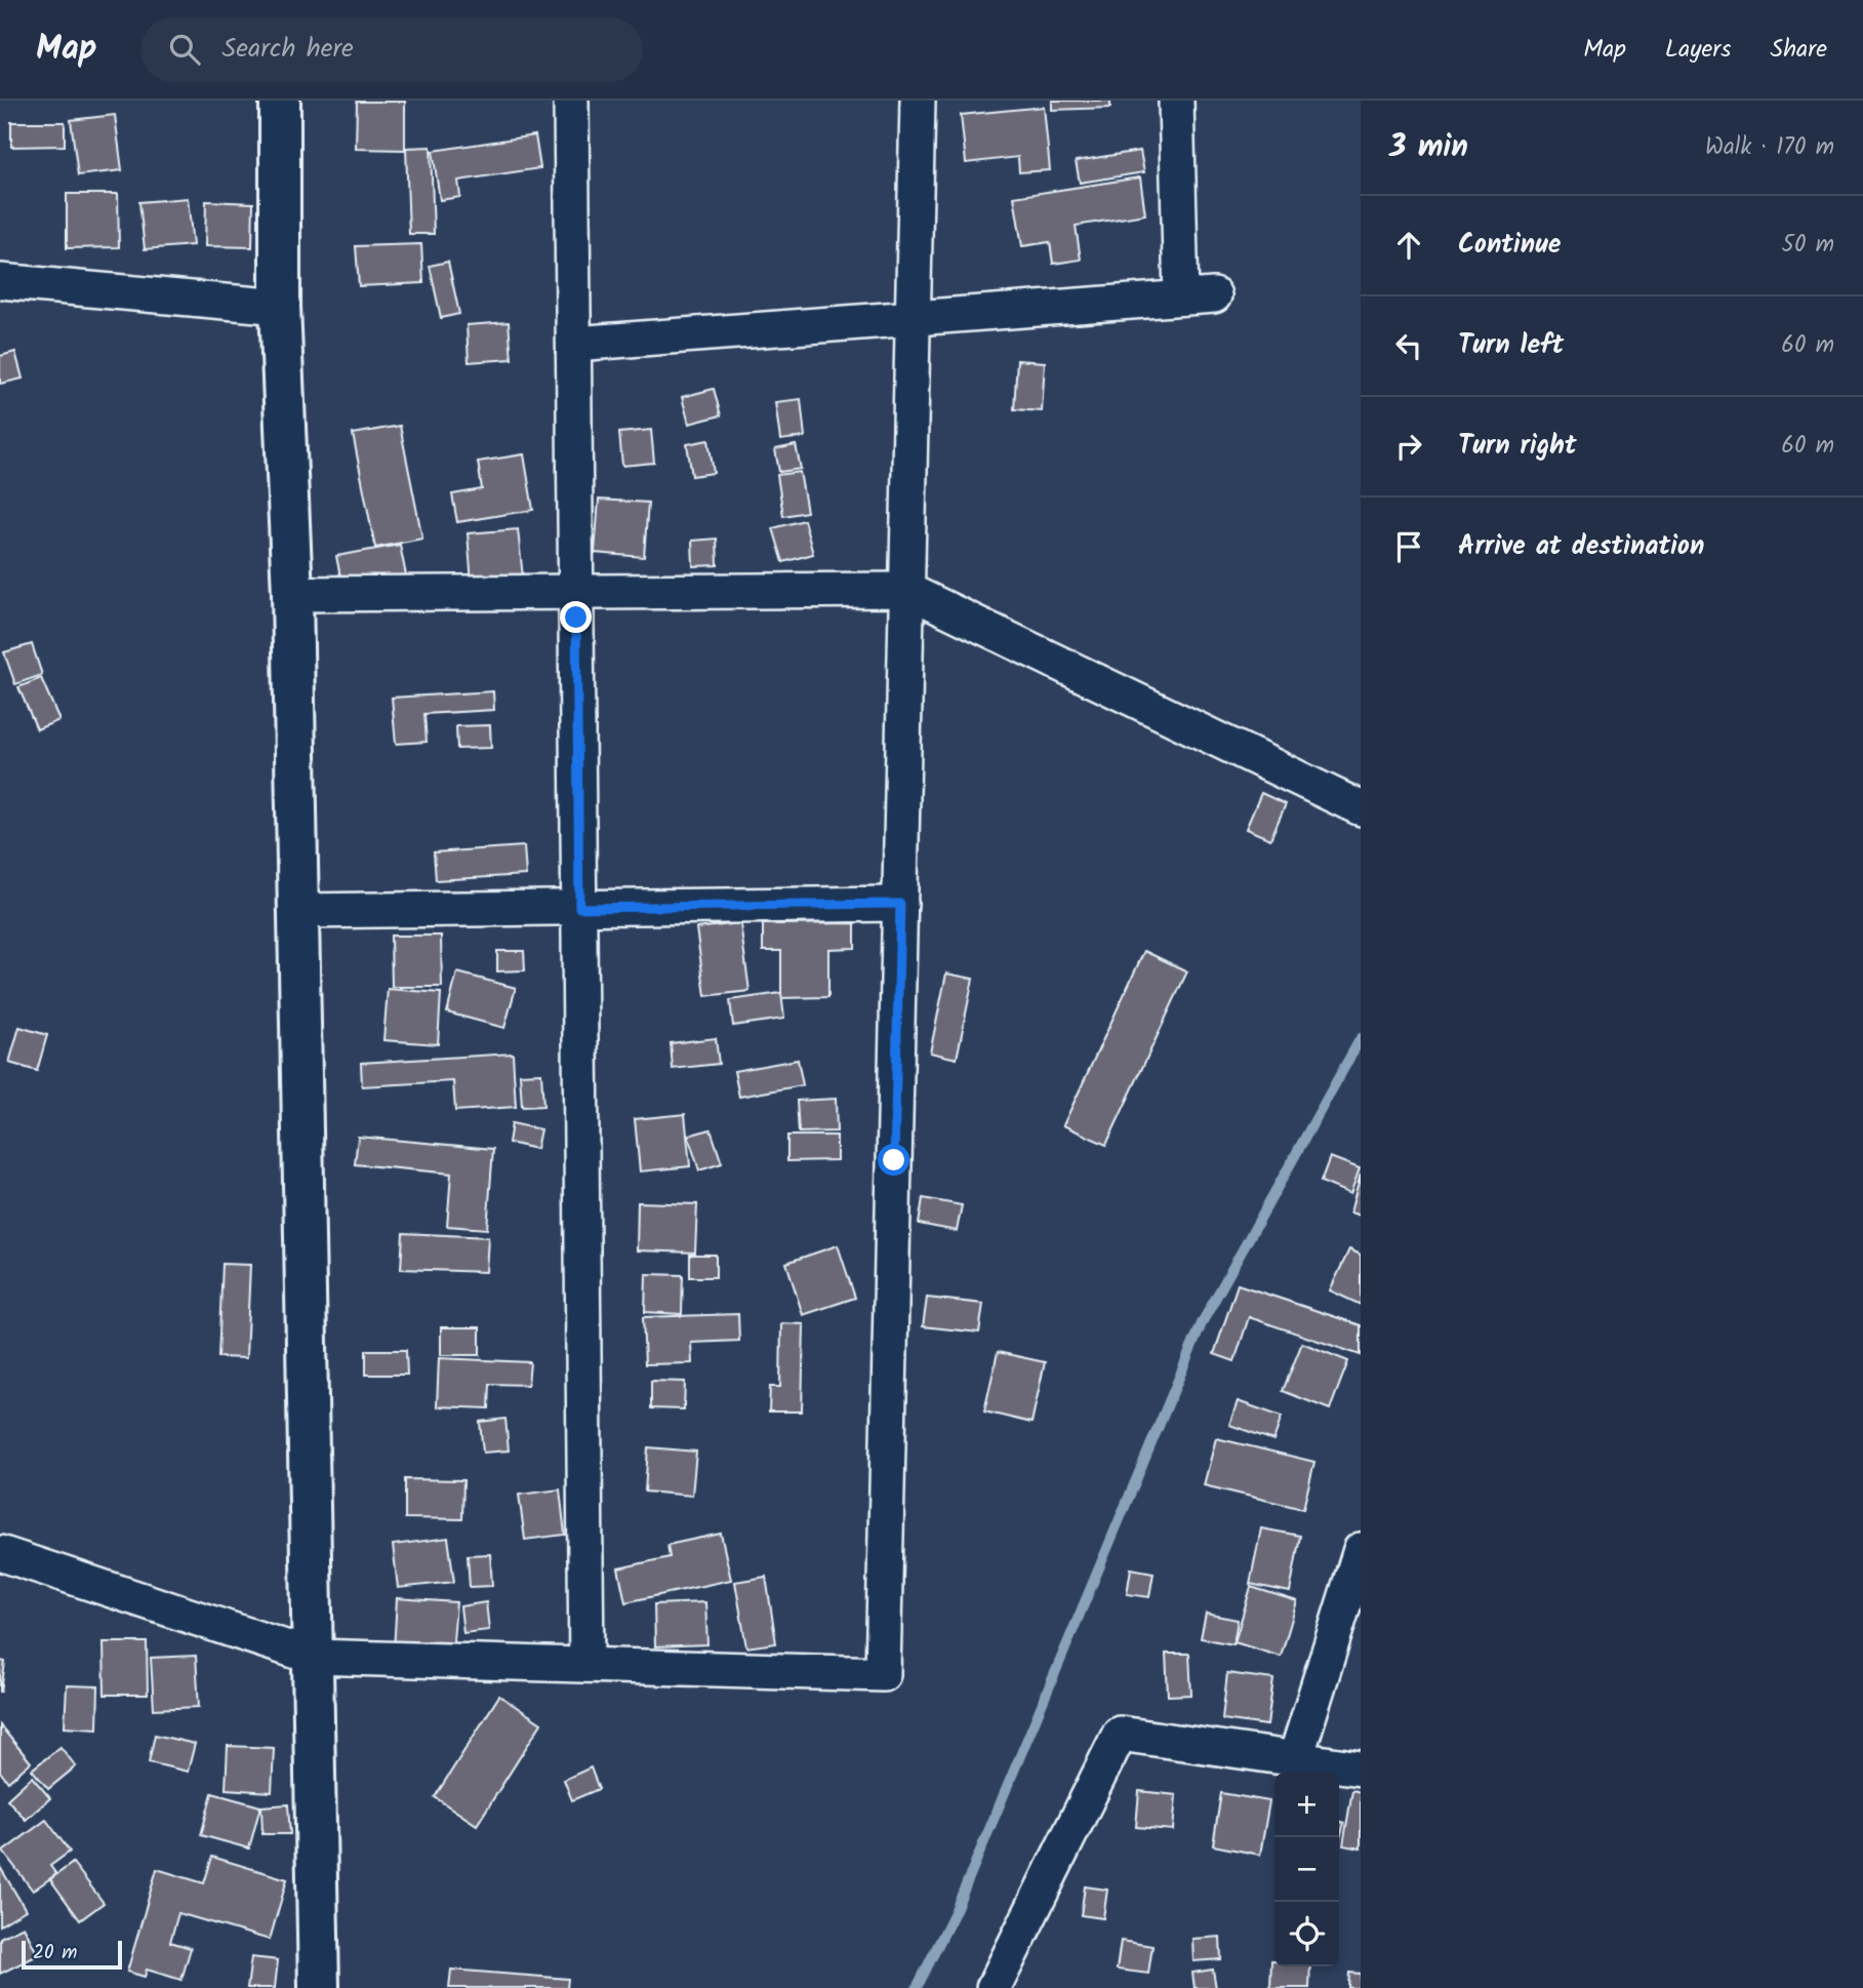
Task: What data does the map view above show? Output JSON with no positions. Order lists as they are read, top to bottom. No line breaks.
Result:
{"scale_bar":"20 m","page":{"header":"Map","search":"Search here","nav":["Map","Layers","Share"],"heading":["3 min","Walk · 170 m"],"list":[["Continue","50 m"],["Turn left","60 m"],["Turn right","60 m"],"Arrive at destination"],"map_buttons":["+","−"],"scale":"20 m"}}
